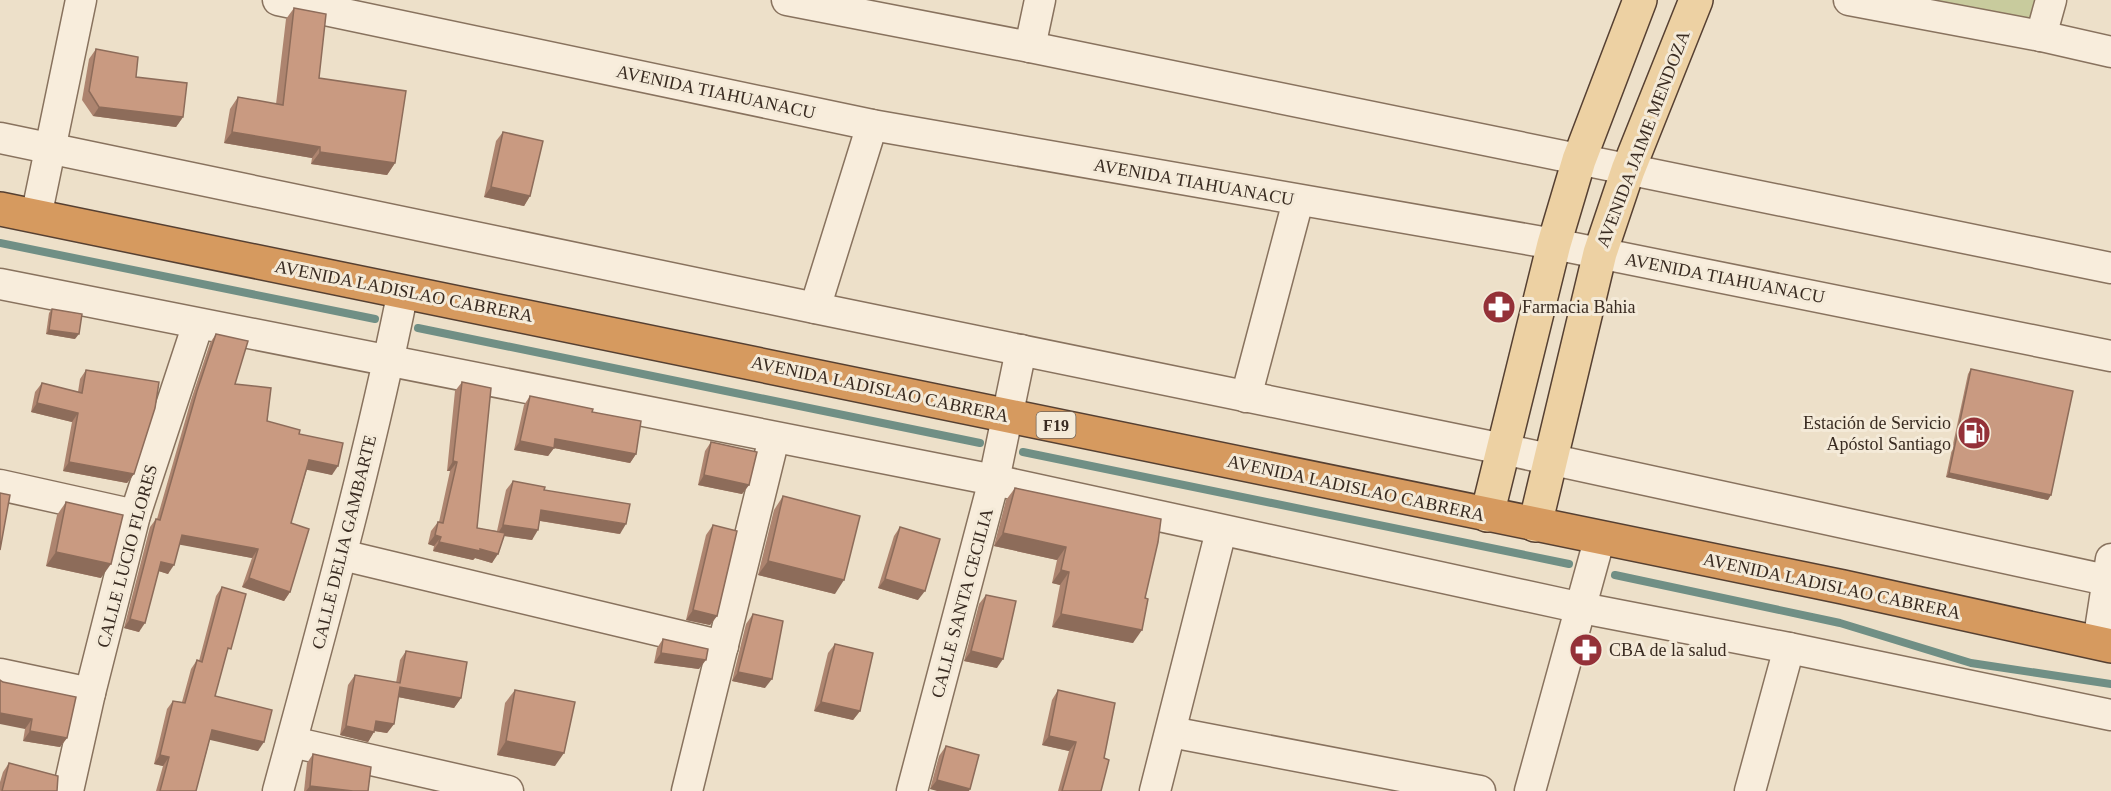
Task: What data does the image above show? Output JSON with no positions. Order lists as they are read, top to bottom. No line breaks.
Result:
{"streets":{"highway":["AVENIDA LADISLAO CABRERA","F19"],"main road":["AVENIDA JAIME MENDOZA"],"street":["AVENIDA TIAHUANACU","CALLE DELIA GAMBARTE","CALLE LUCIO FLORES","CALLE SANTA CECILIA"]},"crossings":[["AVENIDA TIAHUANACU","AVENIDA JAIME MENDOZA"],["AVENIDA JAIME MENDOZA","AVENIDA LADISLAO CABRERA"],["AVENIDA LADISLAO CABRERA","CALLE DELIA GAMBARTE"],["AVENIDA LADISLAO CABRERA","CALLE SANTA CECILIA"]],"places":{"pharmacy":["Farmacia Bahia","CBA de la salud"],"fuel station":["Estación de Servicio Apóstol Santiago"]}}
